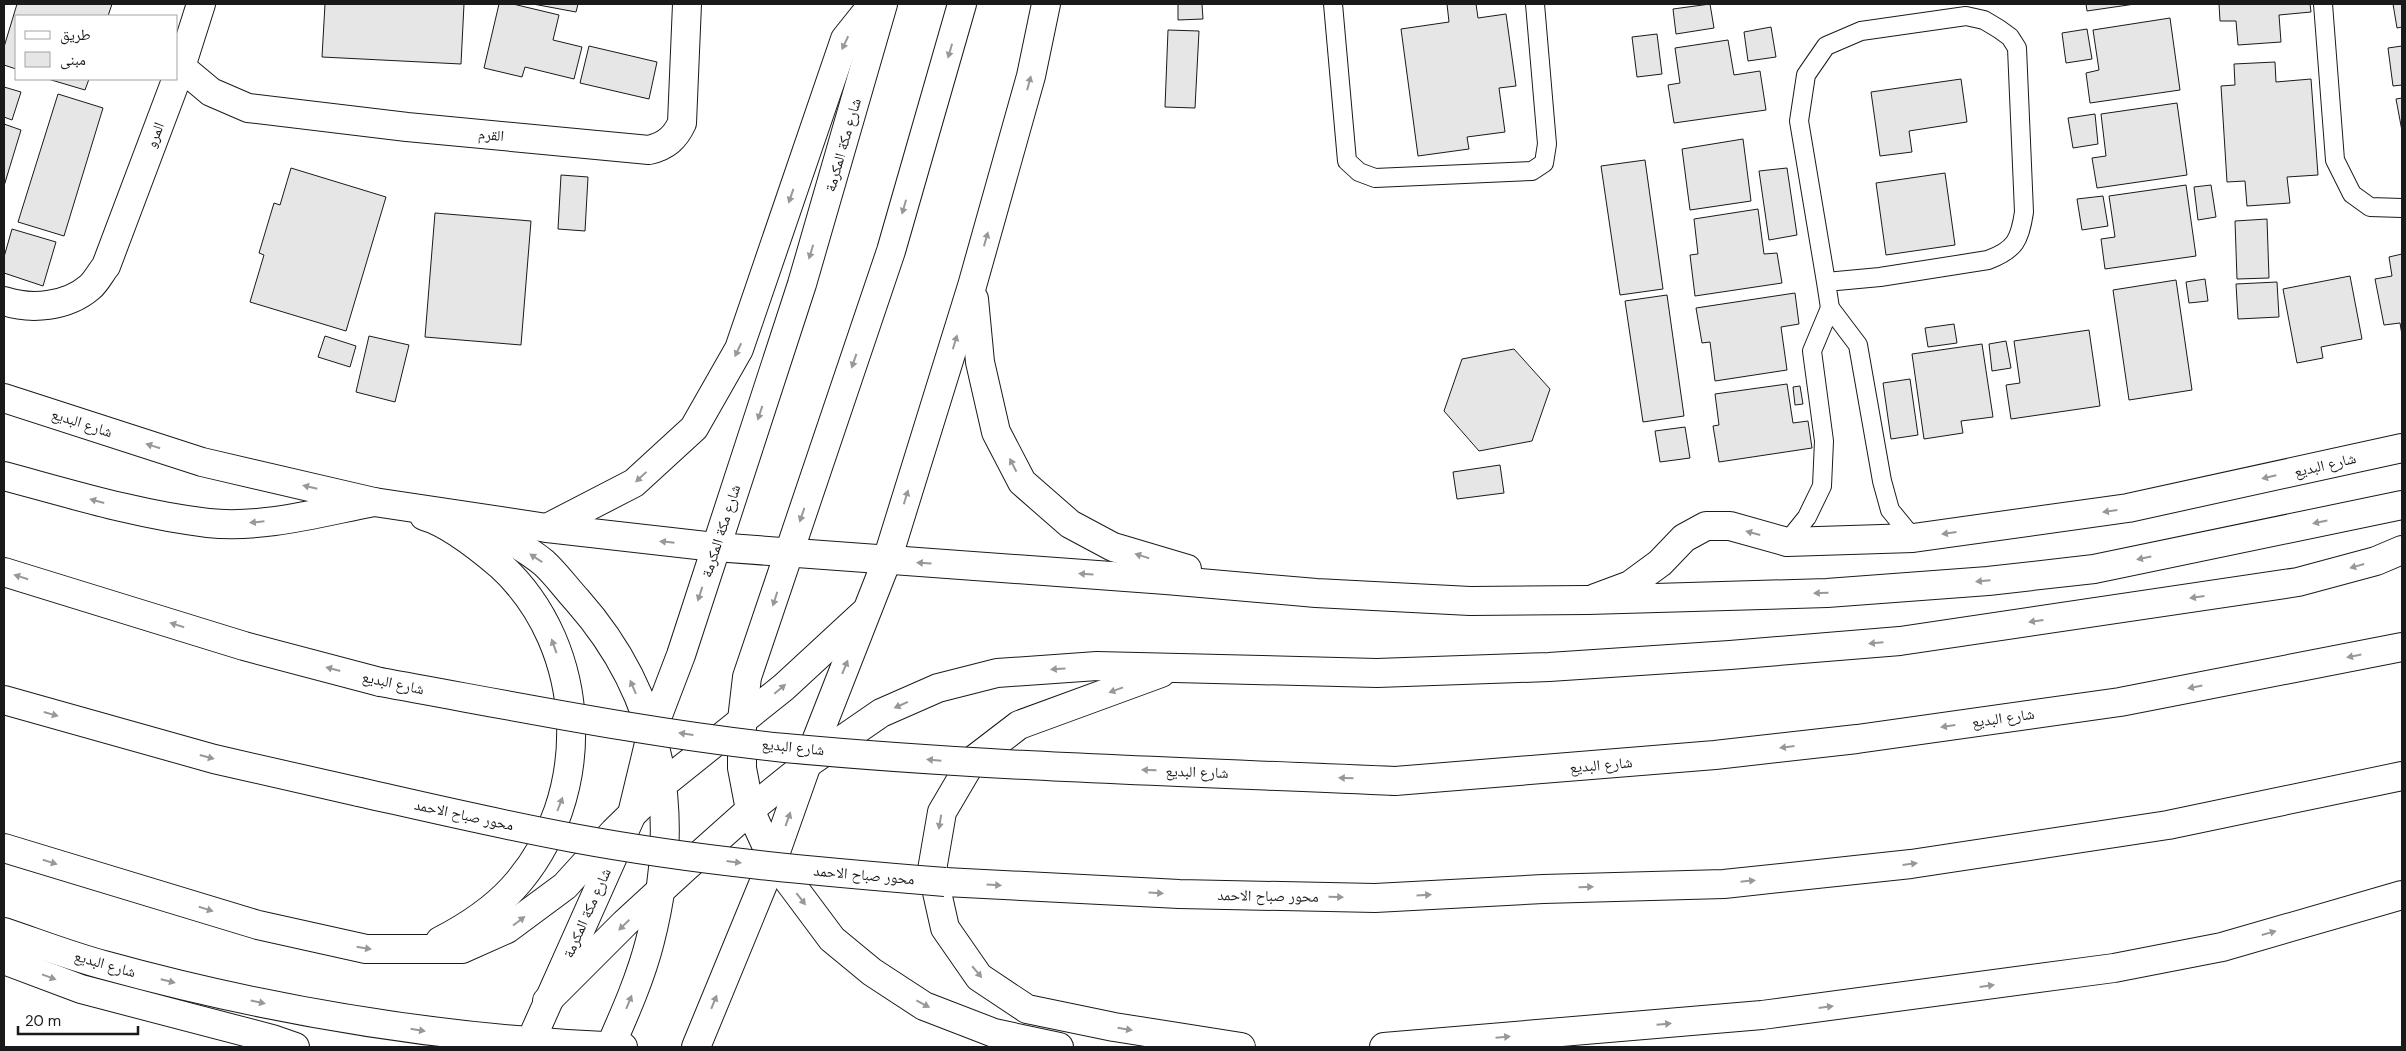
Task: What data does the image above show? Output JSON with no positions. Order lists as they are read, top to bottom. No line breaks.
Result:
{"streets":{"main road":["المرو","القرم","شارع مكة المكرمة","شارع البديع","محور صباح الاحمد"]},"crossings":[["المرو","القرم"],["شارع مكة المكرمة","شارع البديع"]],"legend":["طريق","مبنى"],"scale_bar":"20 m"}
